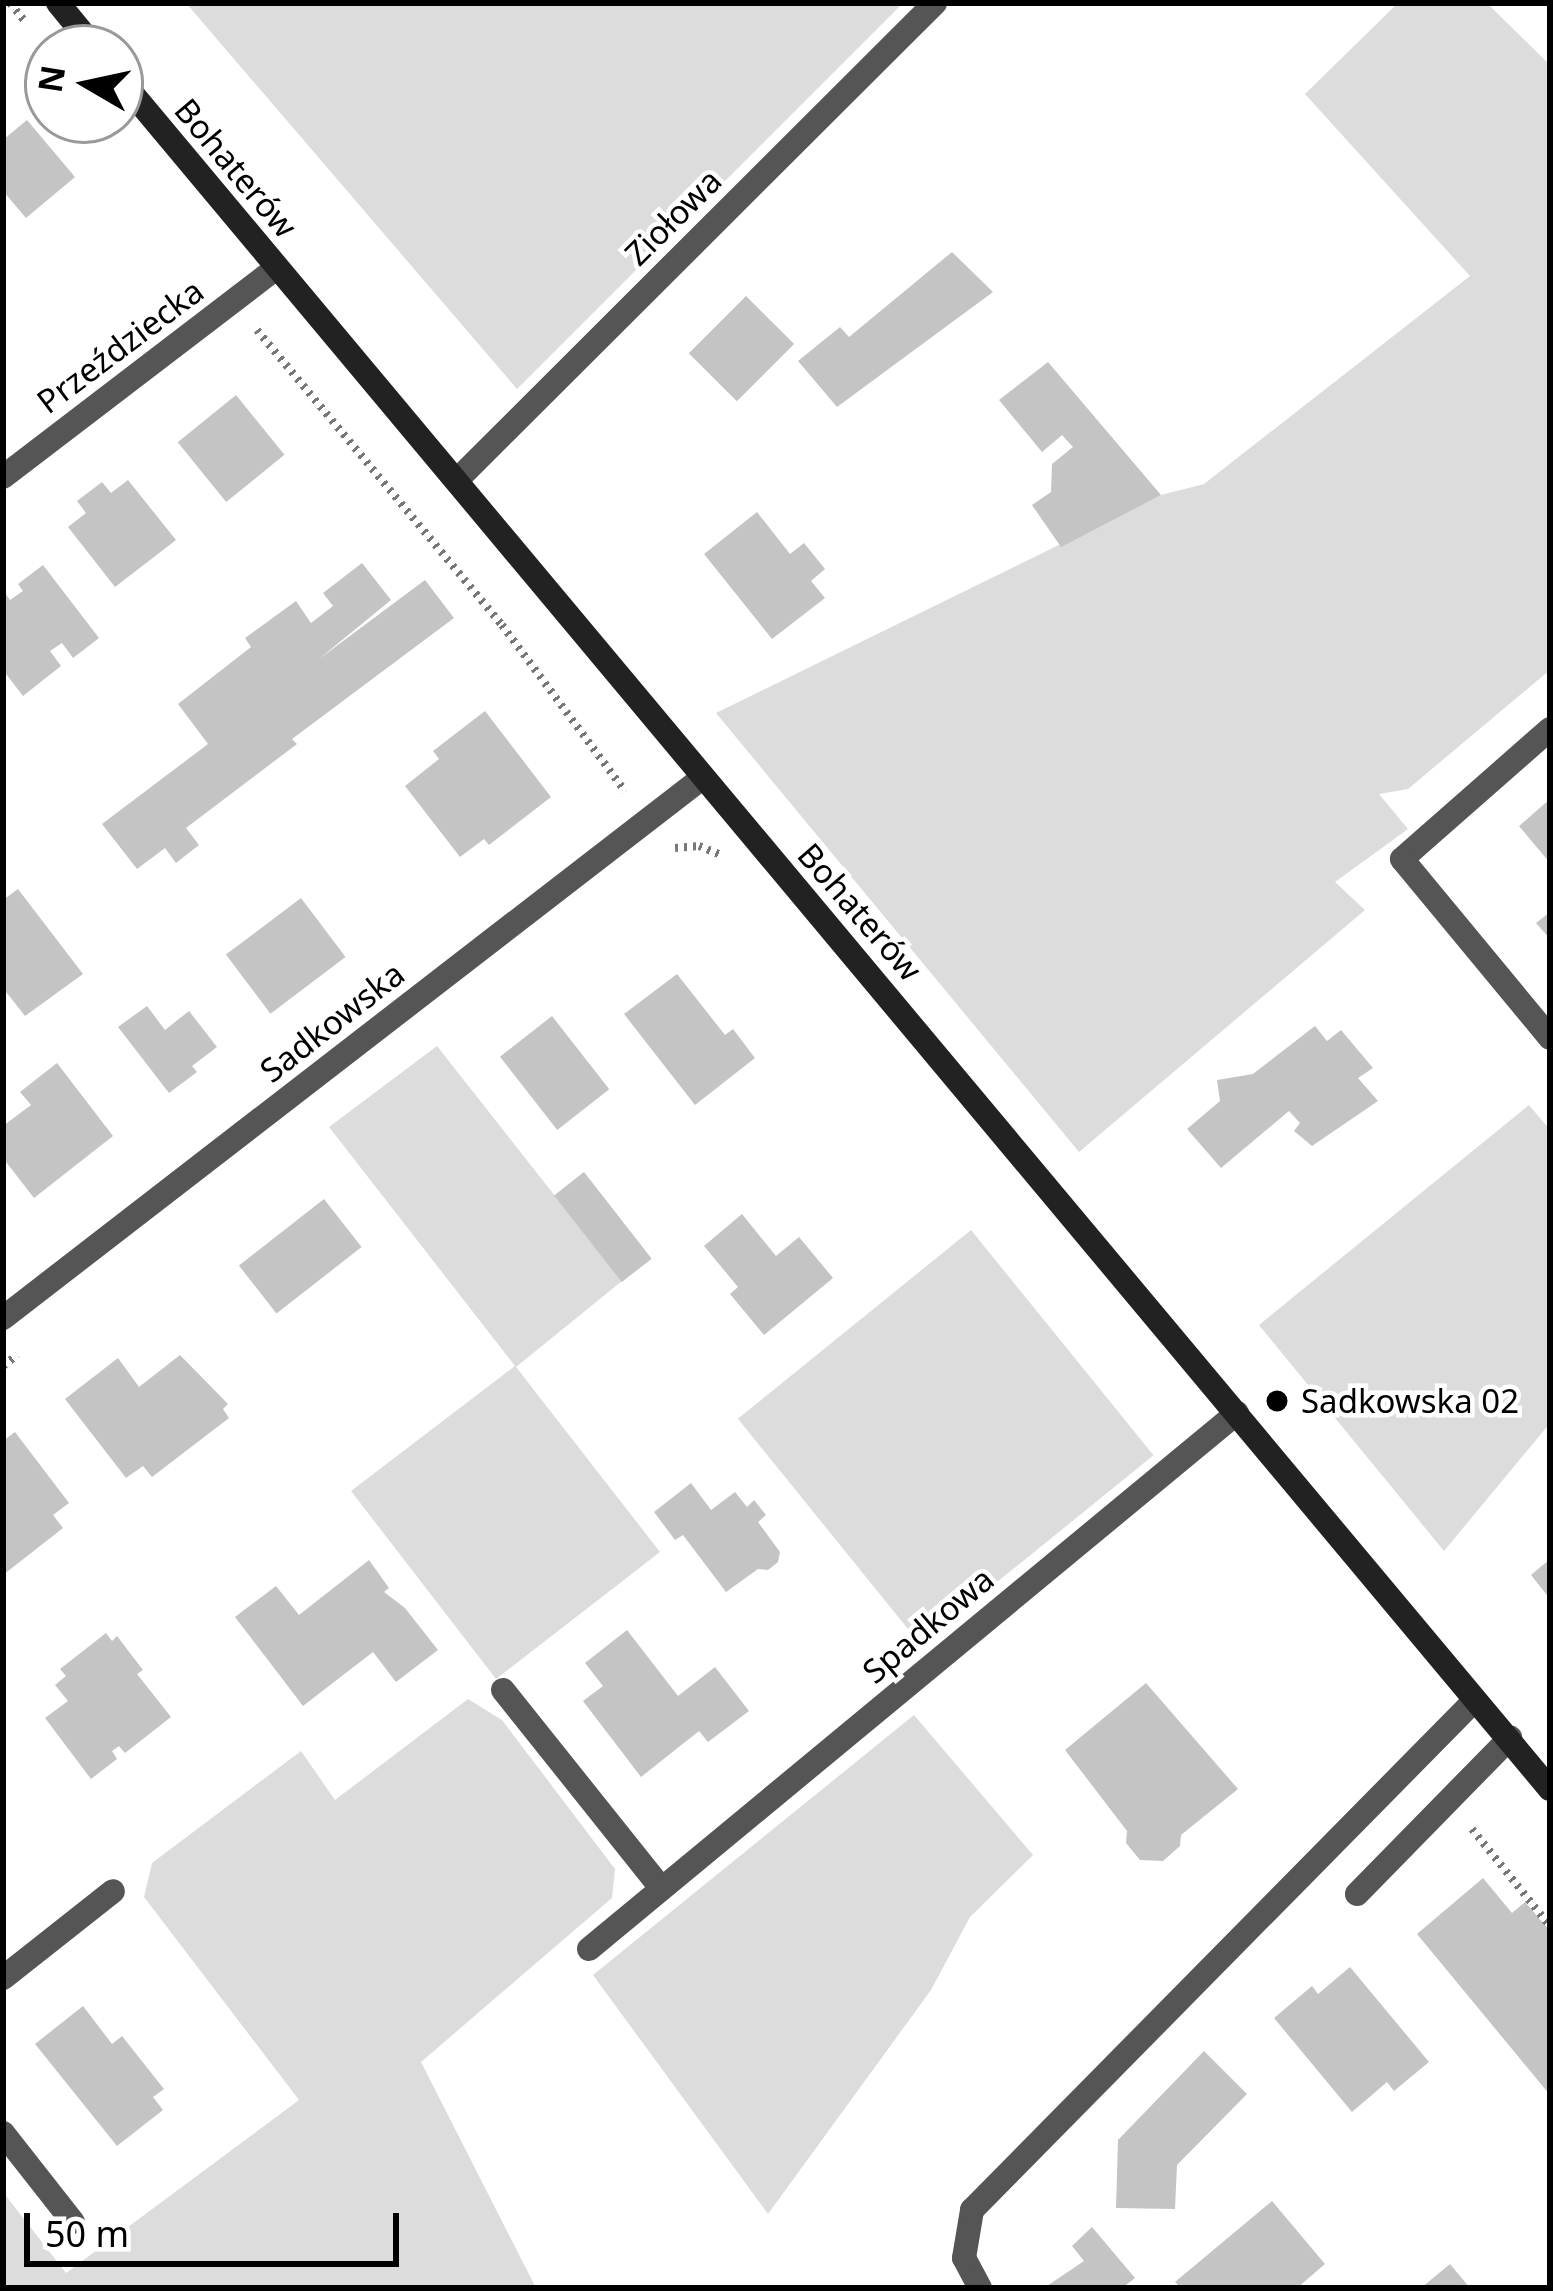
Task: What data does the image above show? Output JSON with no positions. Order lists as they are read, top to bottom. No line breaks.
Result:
{"streets":{"street":["Bohaterów","Ziołowa","Przeździecka","Sadkowska","Spadkowa"]},"crossings":[["Bohaterów","Ziołowa"],["Bohaterów","Przeździecka"],["Bohaterów","Sadkowska"],["Bohaterów","Spadkowa"]],"places":["Sadkowska 02"],"scale_bar":"50 m","north":"left"}
